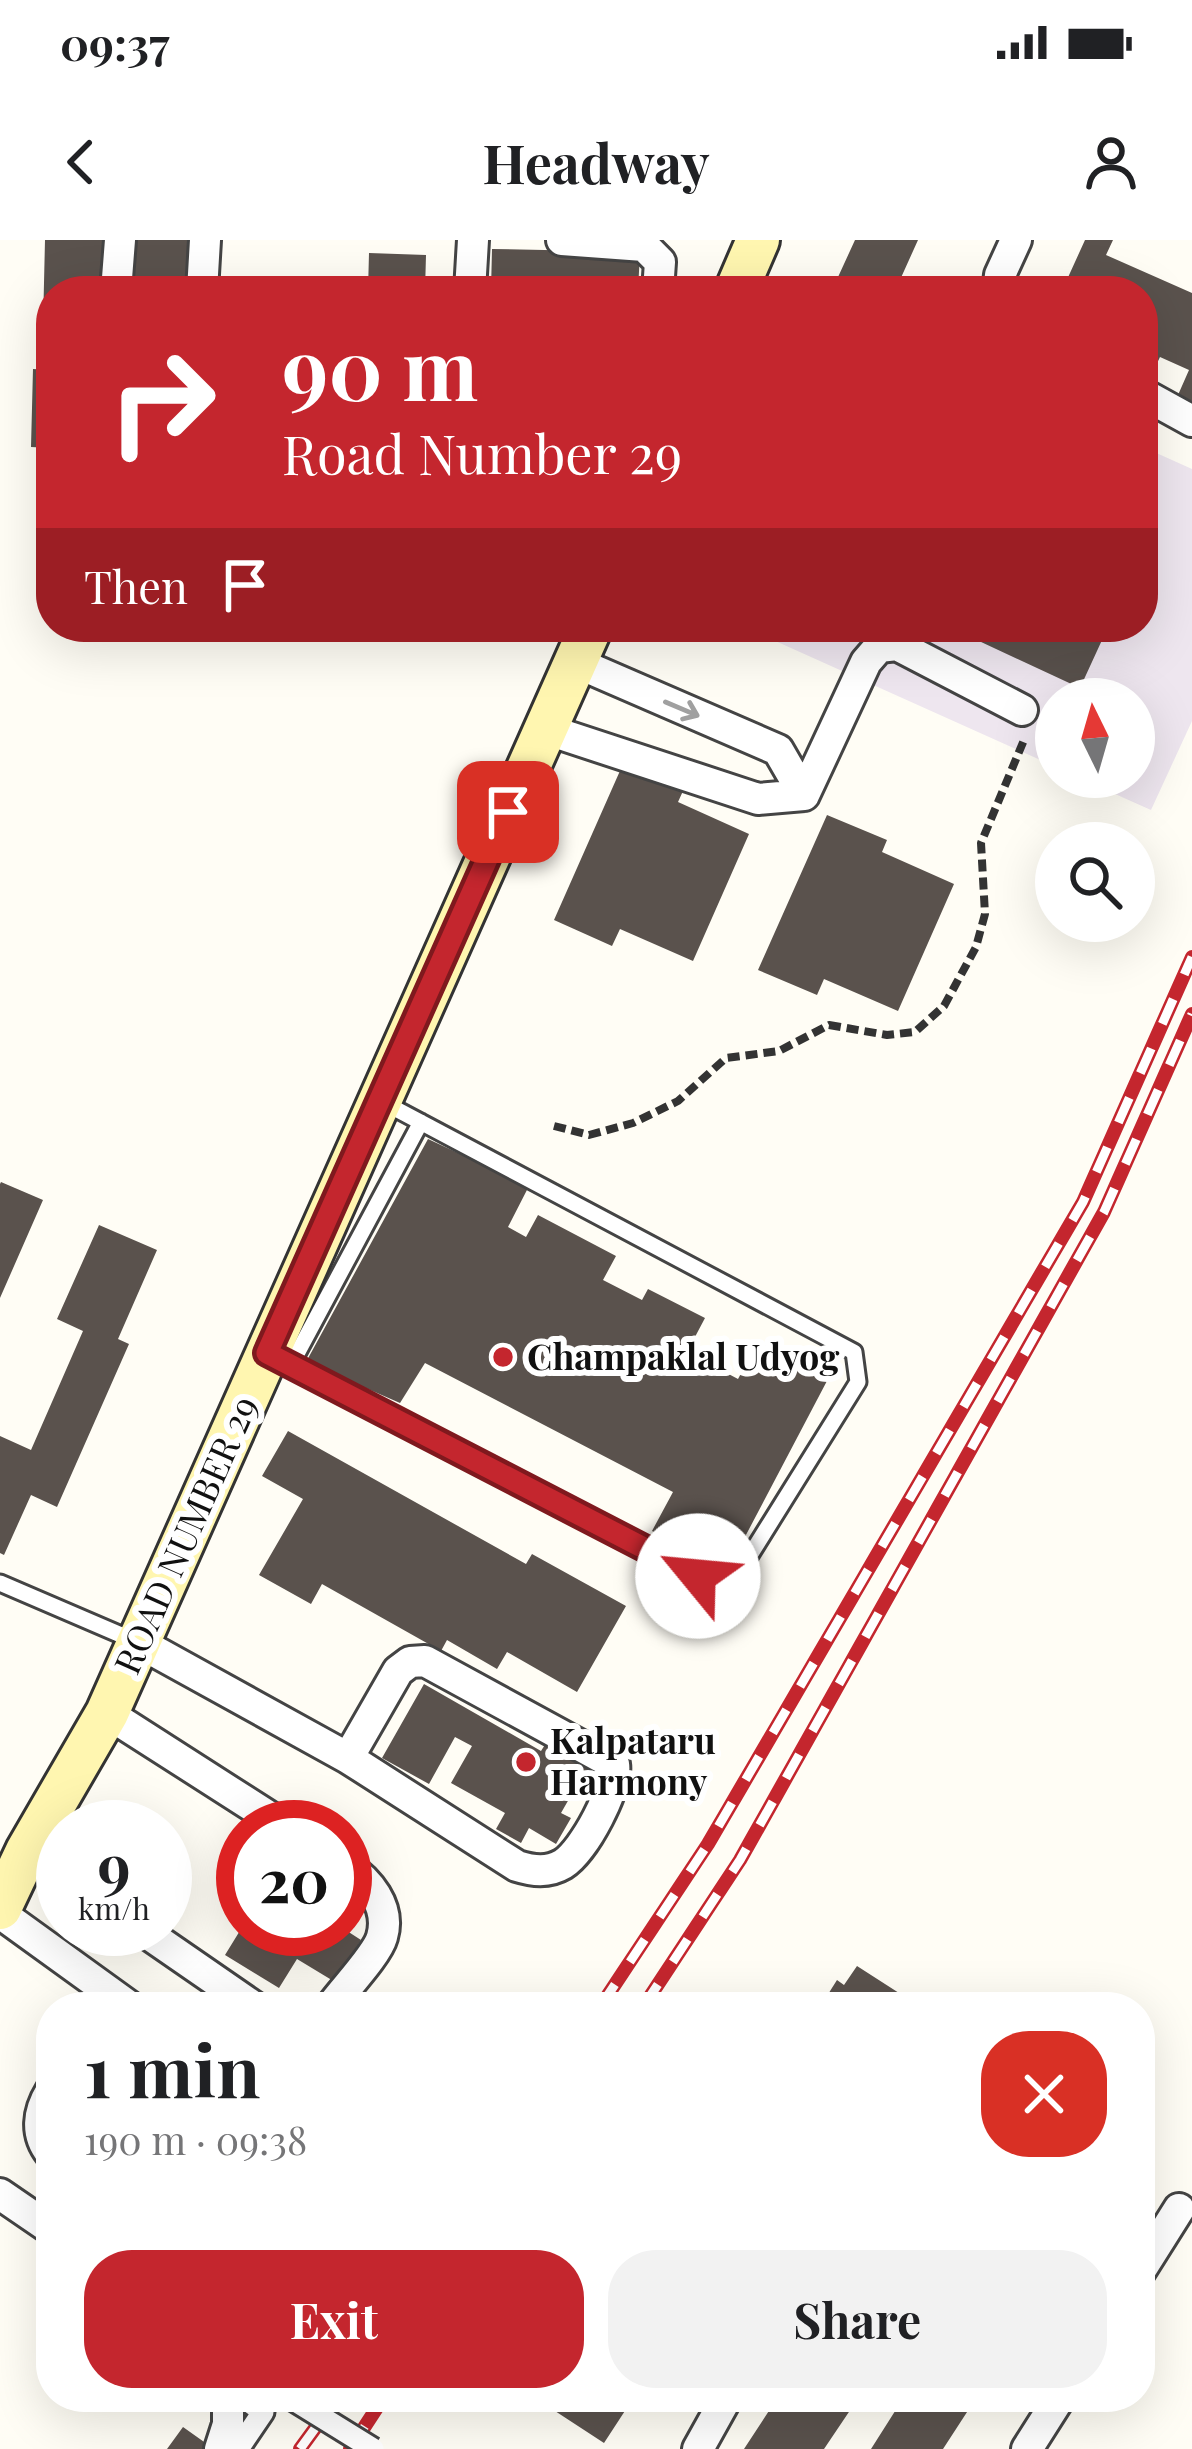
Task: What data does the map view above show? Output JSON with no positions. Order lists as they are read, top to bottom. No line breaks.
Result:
{"streets":{"main road":["ROAD NUMBER 29"]},"places":["Champaklal Udyog","Kalpataru Harmony"],"north":"top","page":{"status":"09:37","header":"Headway","turn":["90 m","Road Number 29"],"then":"Then","speed":"9 km/h","limit":"20","heading":["1 min","190 m · 09:38"],"buttons":["Exit","Share"]}}
